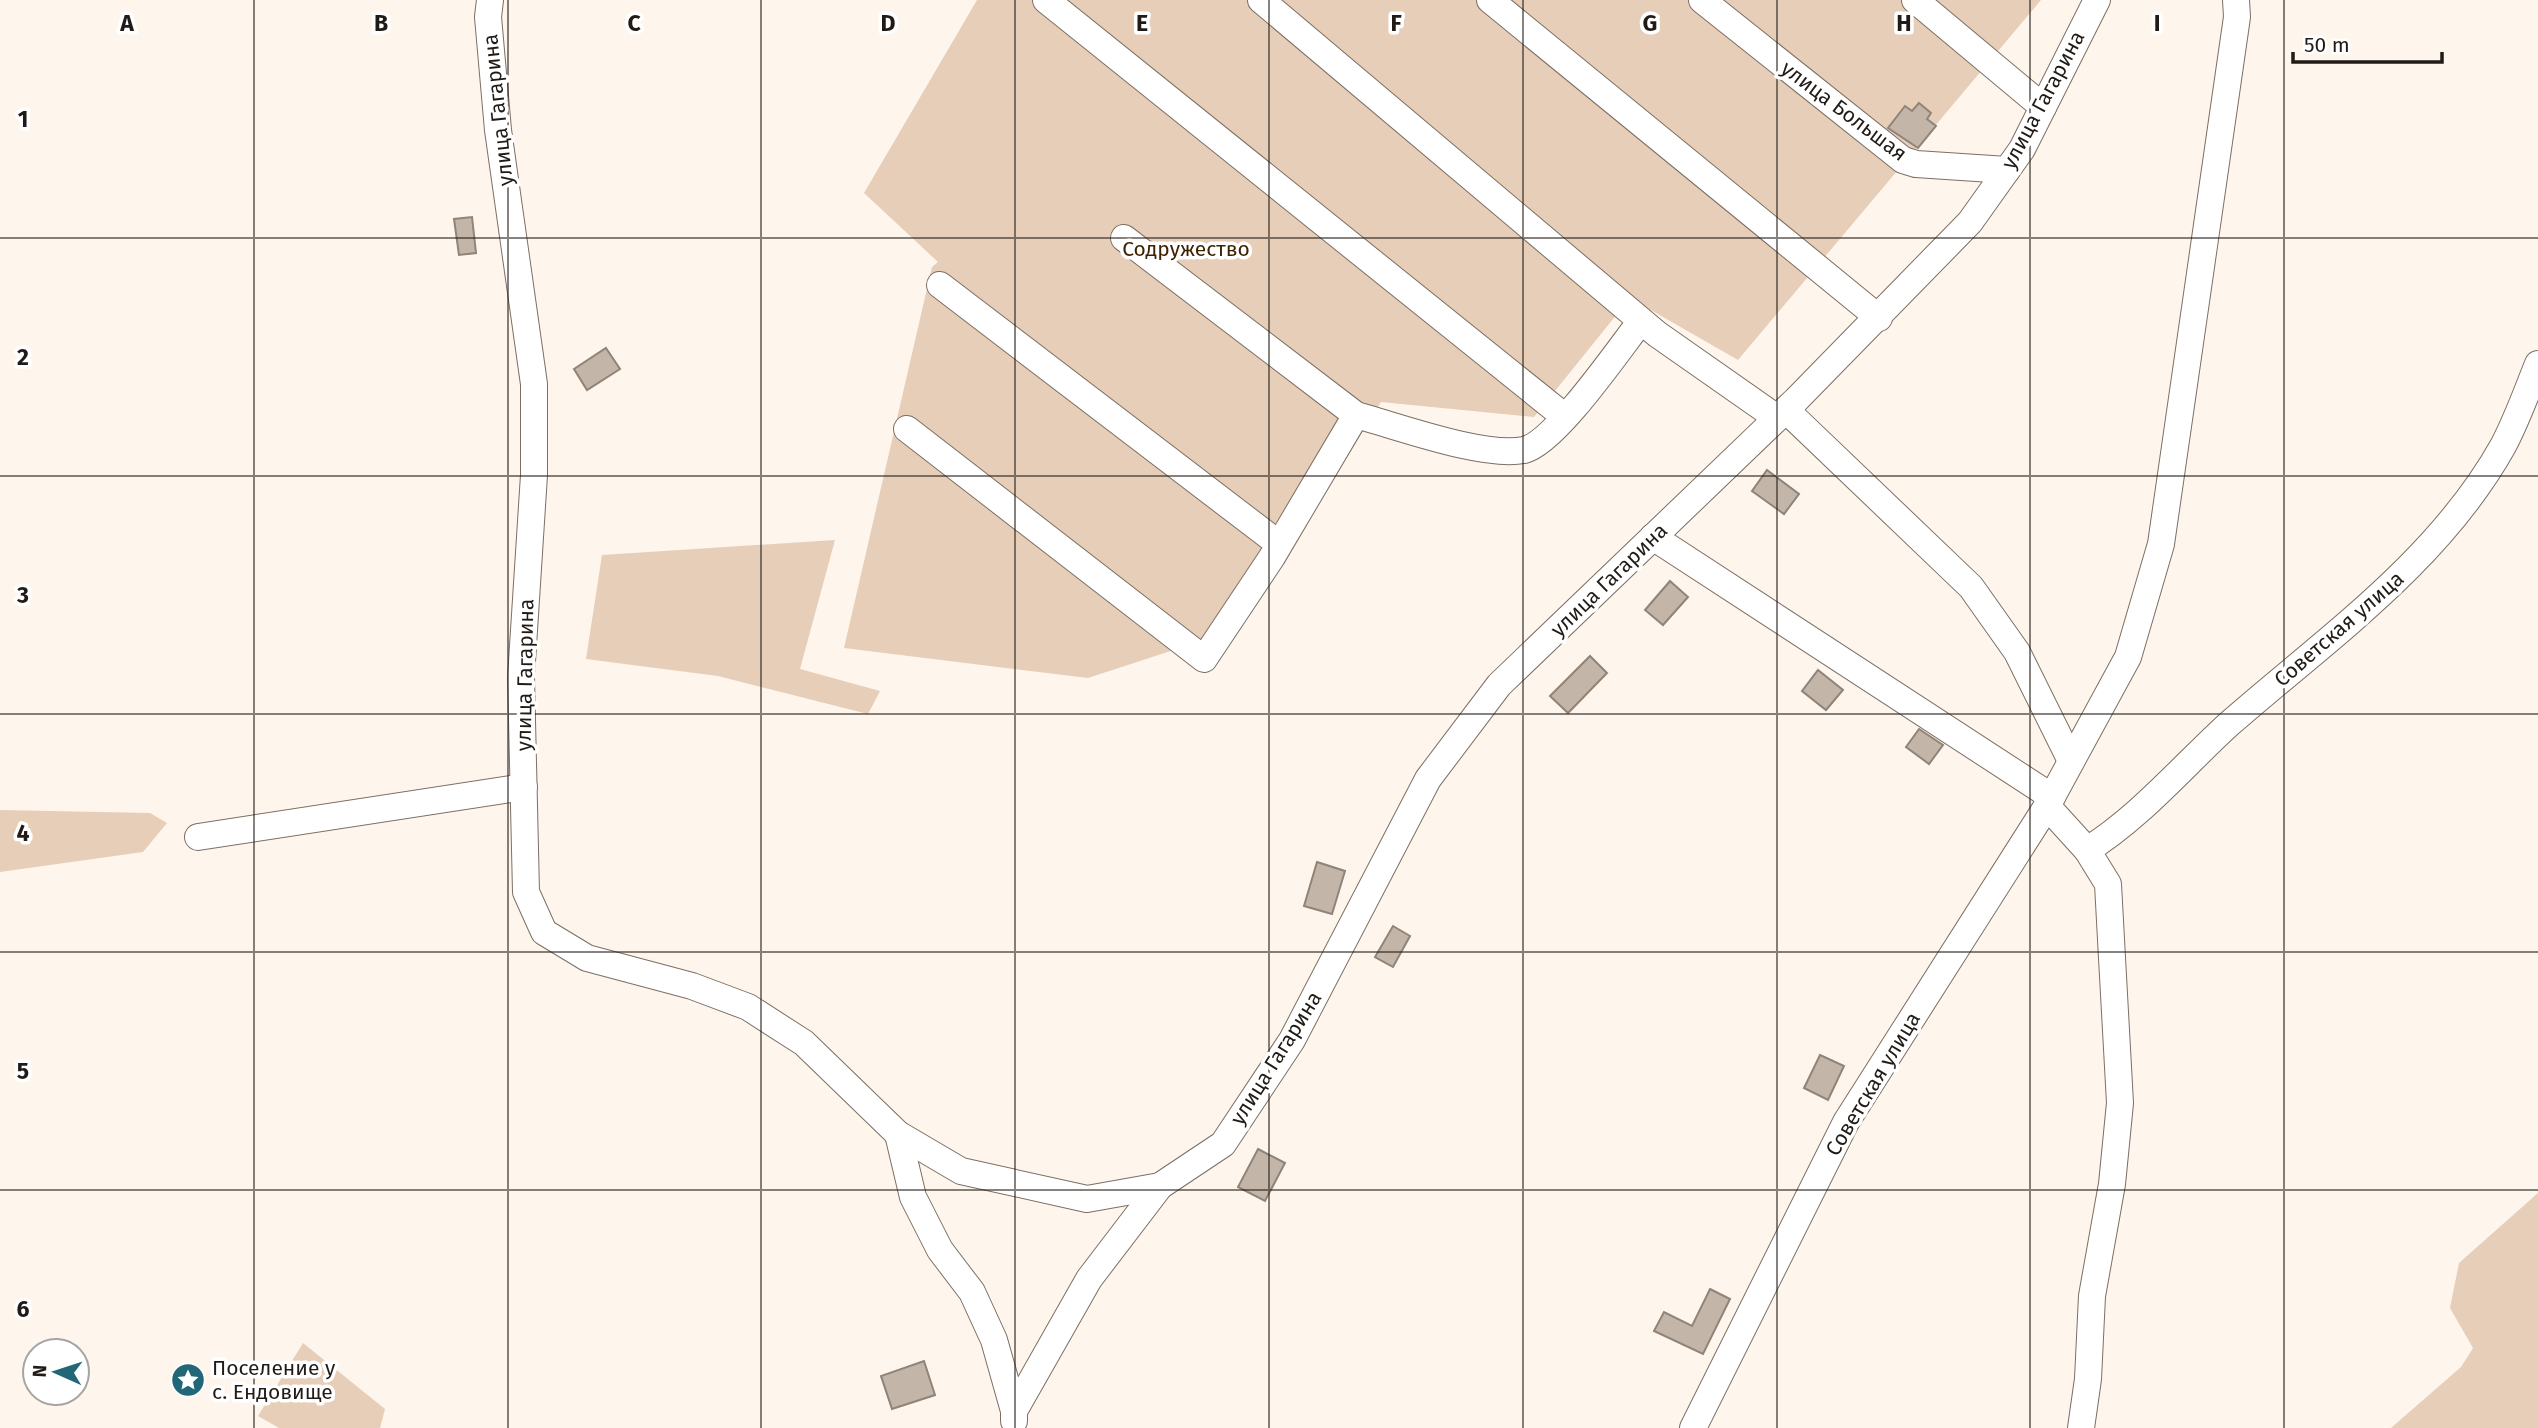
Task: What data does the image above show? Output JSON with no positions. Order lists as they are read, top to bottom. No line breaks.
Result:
{"streets":{"street":["улица Гагарина","улица Большая","Советская улица"]},"crossings":[["улица Гагарина","улица Большая"]],"parks":["Содружество"],"places":{"place":["Поселение у с. Ендовище"]},"scale_bar":"50 m","north":"left","grid":{"columns":["A","B","C","D","E","F","G","H","I"],"rows":["1","2","3","4","5","6"]}}
